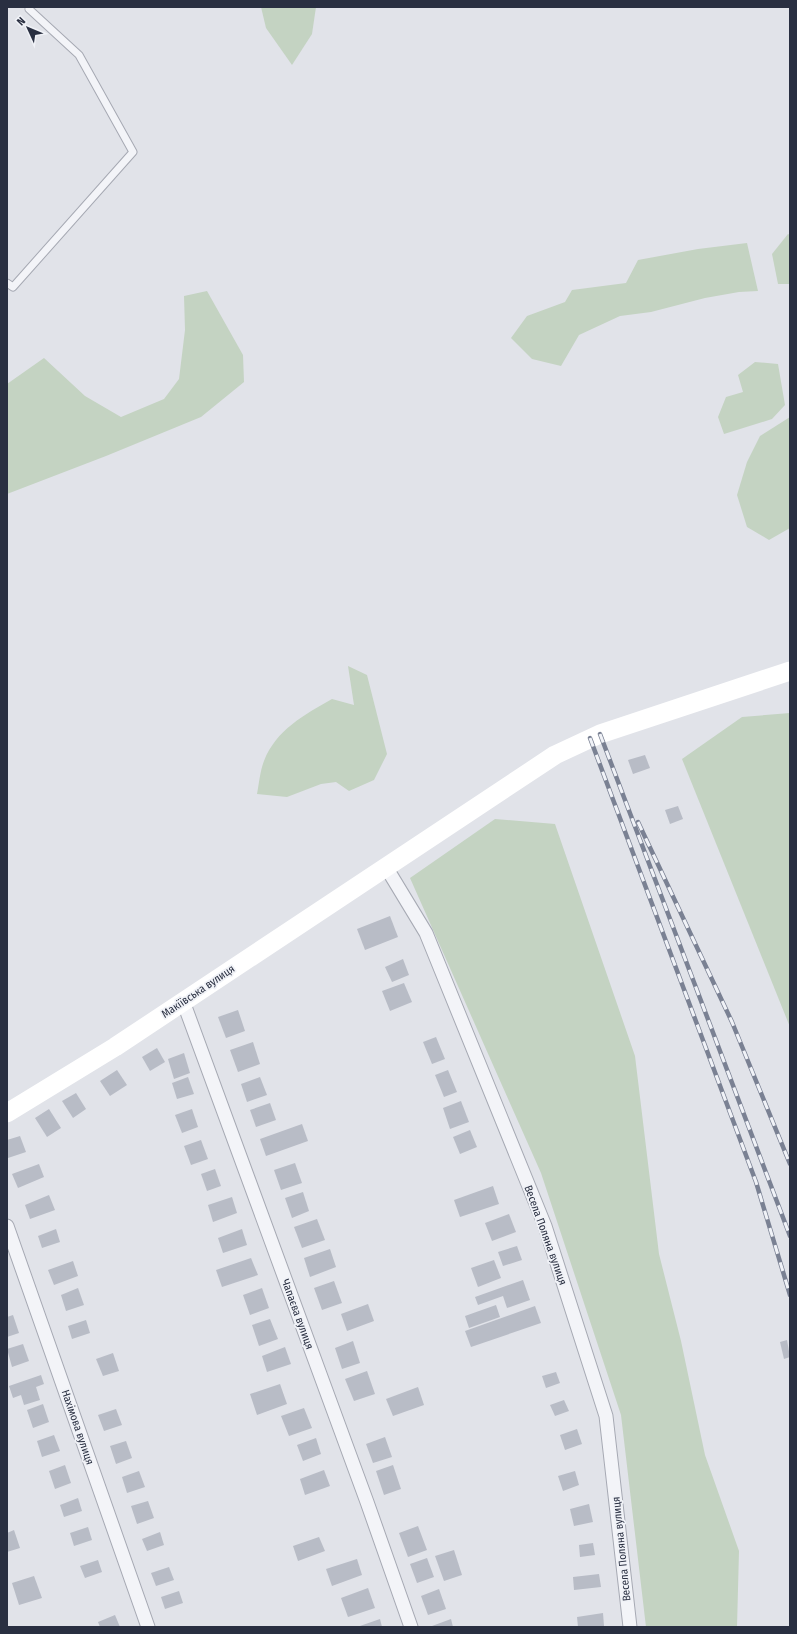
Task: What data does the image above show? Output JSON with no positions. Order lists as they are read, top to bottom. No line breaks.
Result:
{"streets":{"main road":["Макіївська вулиця"],"street":["Весела Поляна вулиця","Чапаєва вулиця","Нахімова вулиця"]},"crossings":[["Макіївська вулиця","Весела Поляна вулиця"],["Макіївська вулиця","Чапаєва вулиця"]],"north":"top left"}
